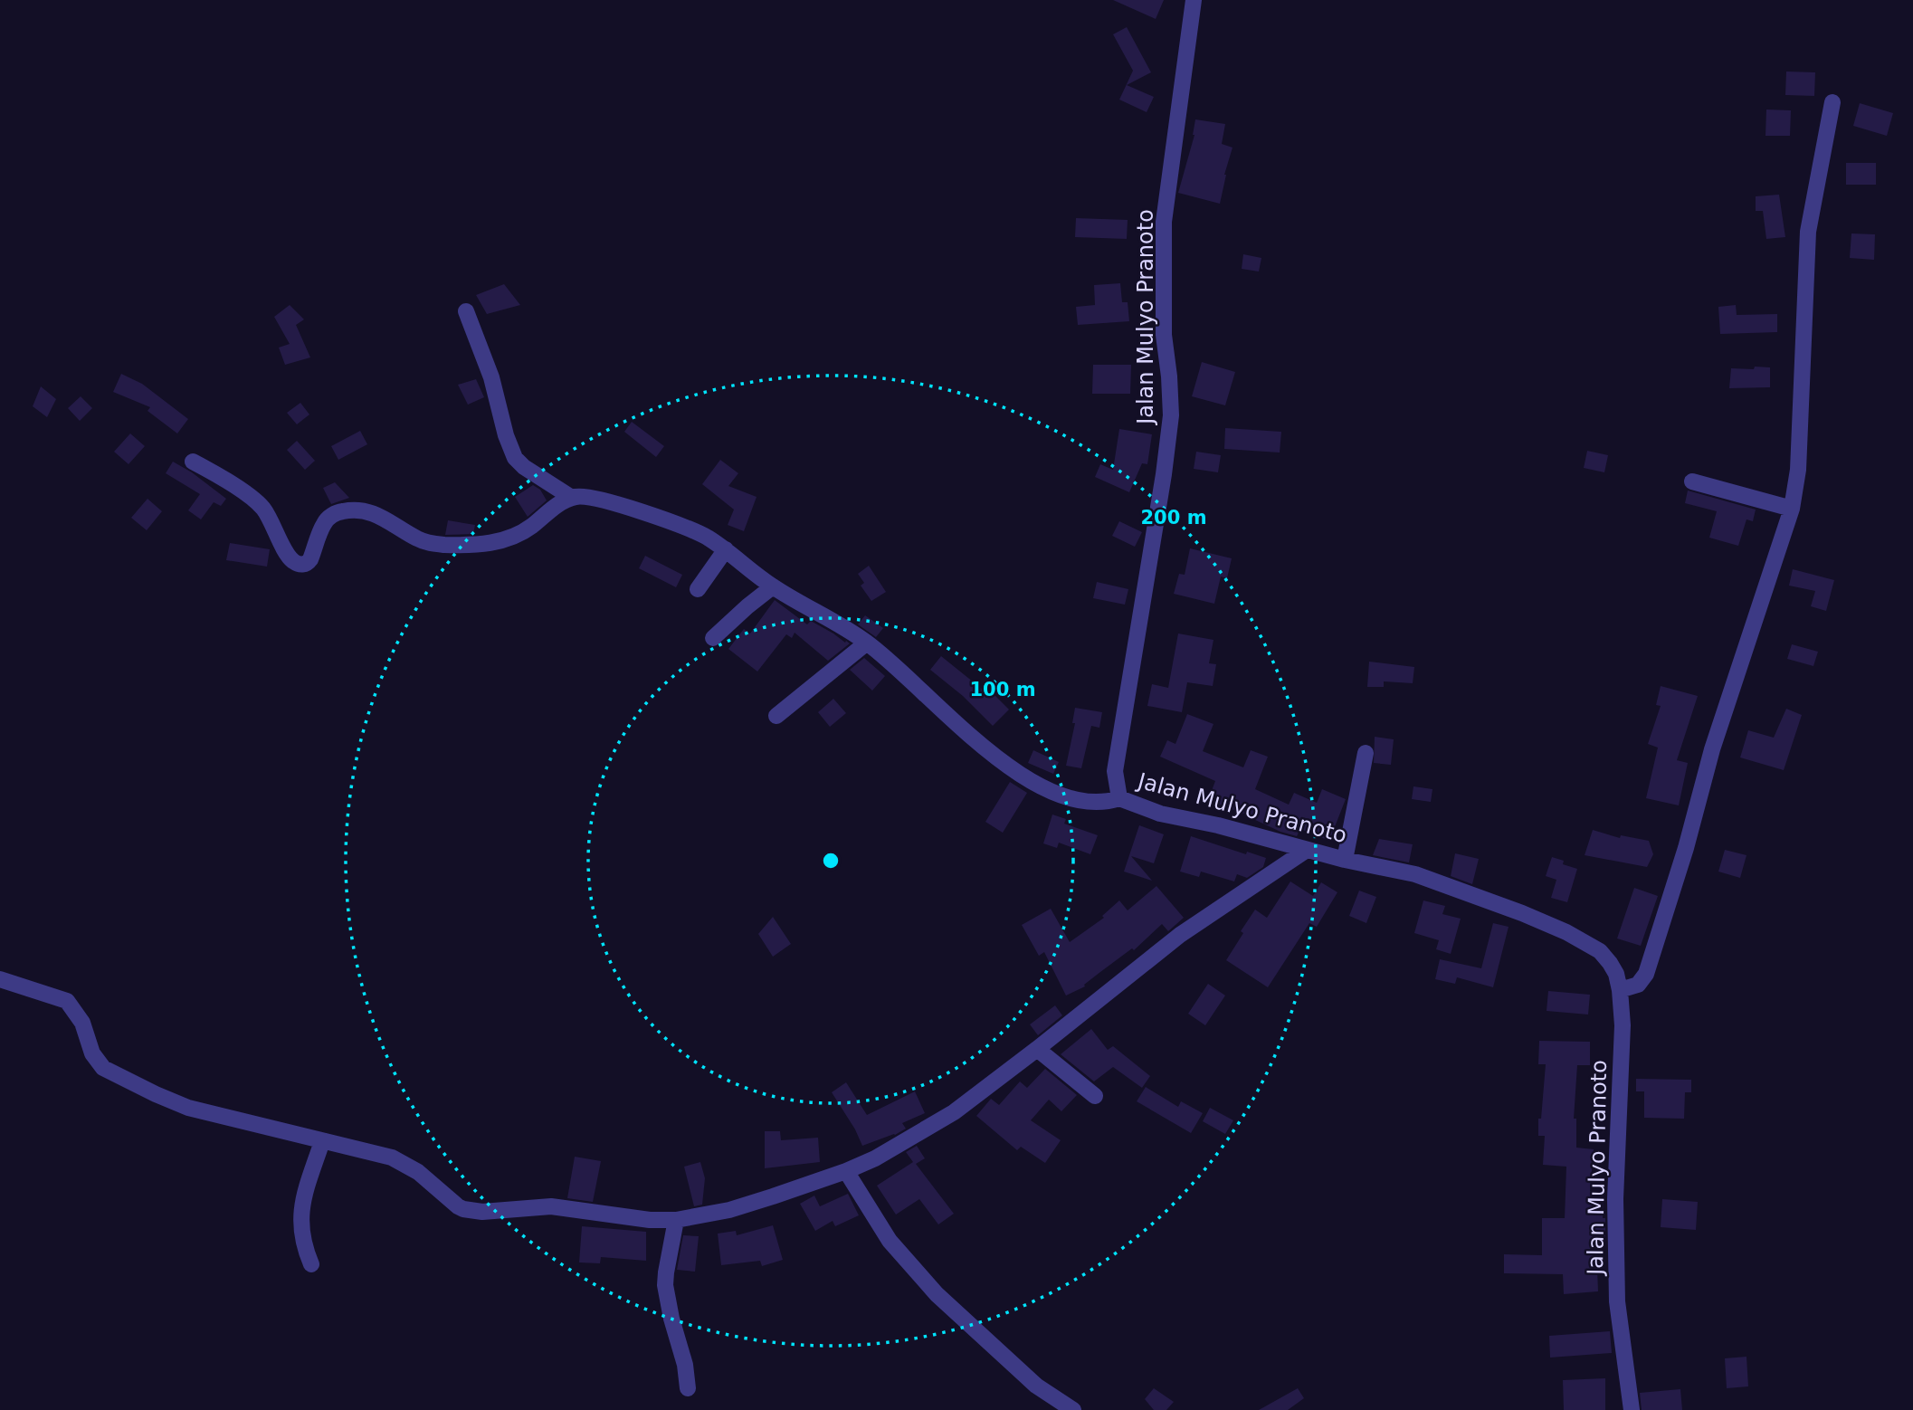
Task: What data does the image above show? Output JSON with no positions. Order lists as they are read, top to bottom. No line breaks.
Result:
{"streets":{"street":["Jalan Mulyo Pranoto"]},"rings":["200 m","100 m"]}
